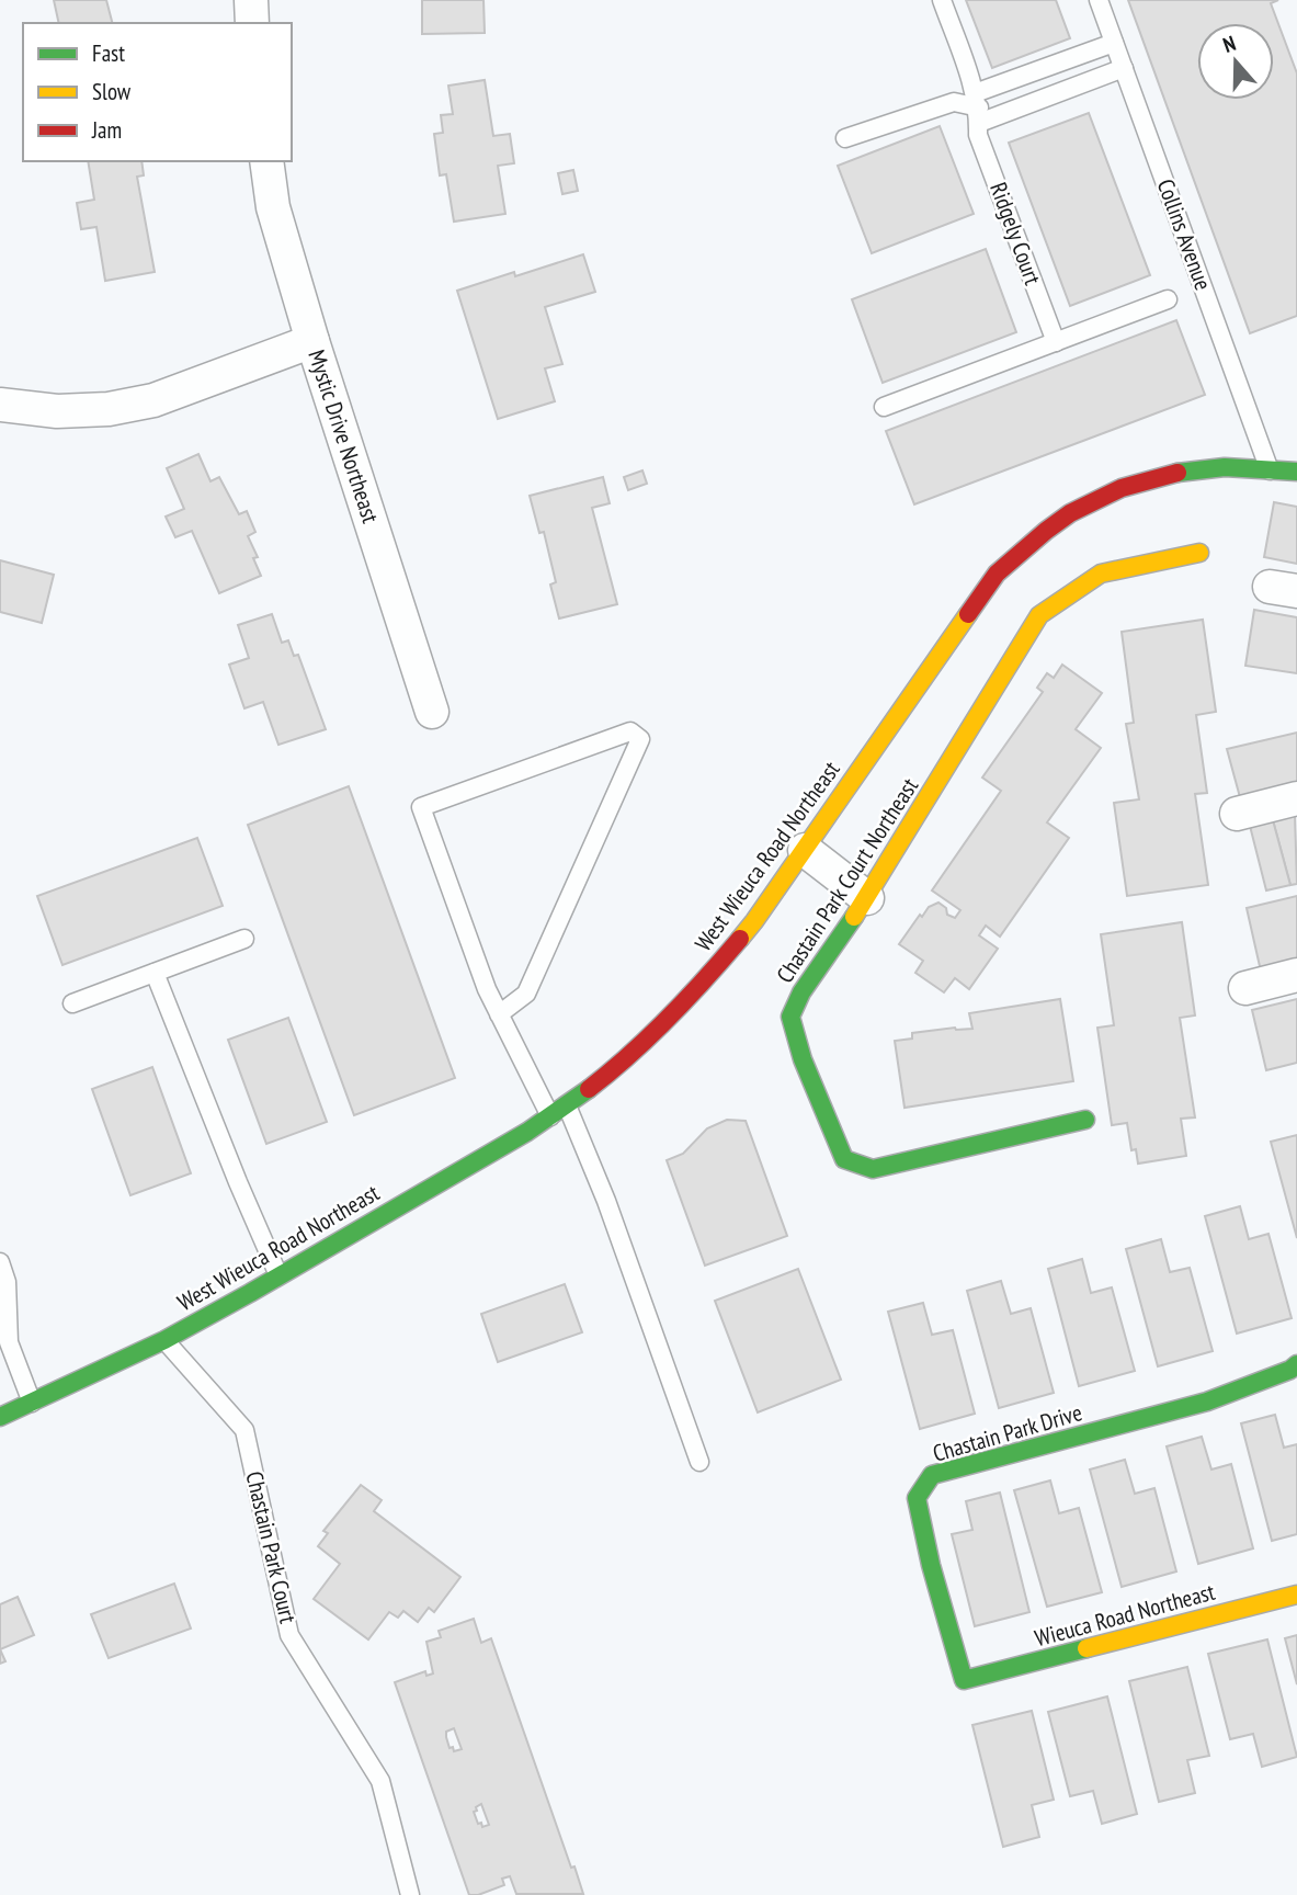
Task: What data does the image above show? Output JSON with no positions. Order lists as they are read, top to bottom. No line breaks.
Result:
{"streets":{"street":["Mystic Drive Northeast","West Wieuca Road Northeast","Chastain Park Court Northeast","Chastain Park Drive","Wieuca Road Northeast"],"lane":["Ridgely Court","Collins Avenue","Chastain Park Court"]},"crossings":[["Collins Avenue","West Wieuca Road Northeast"],["West Wieuca Road Northeast","Chastain Park Court"],["Chastain Park Drive","Wieuca Road Northeast"]],"legend":["Fast","Slow","Jam"],"north":"top"}
